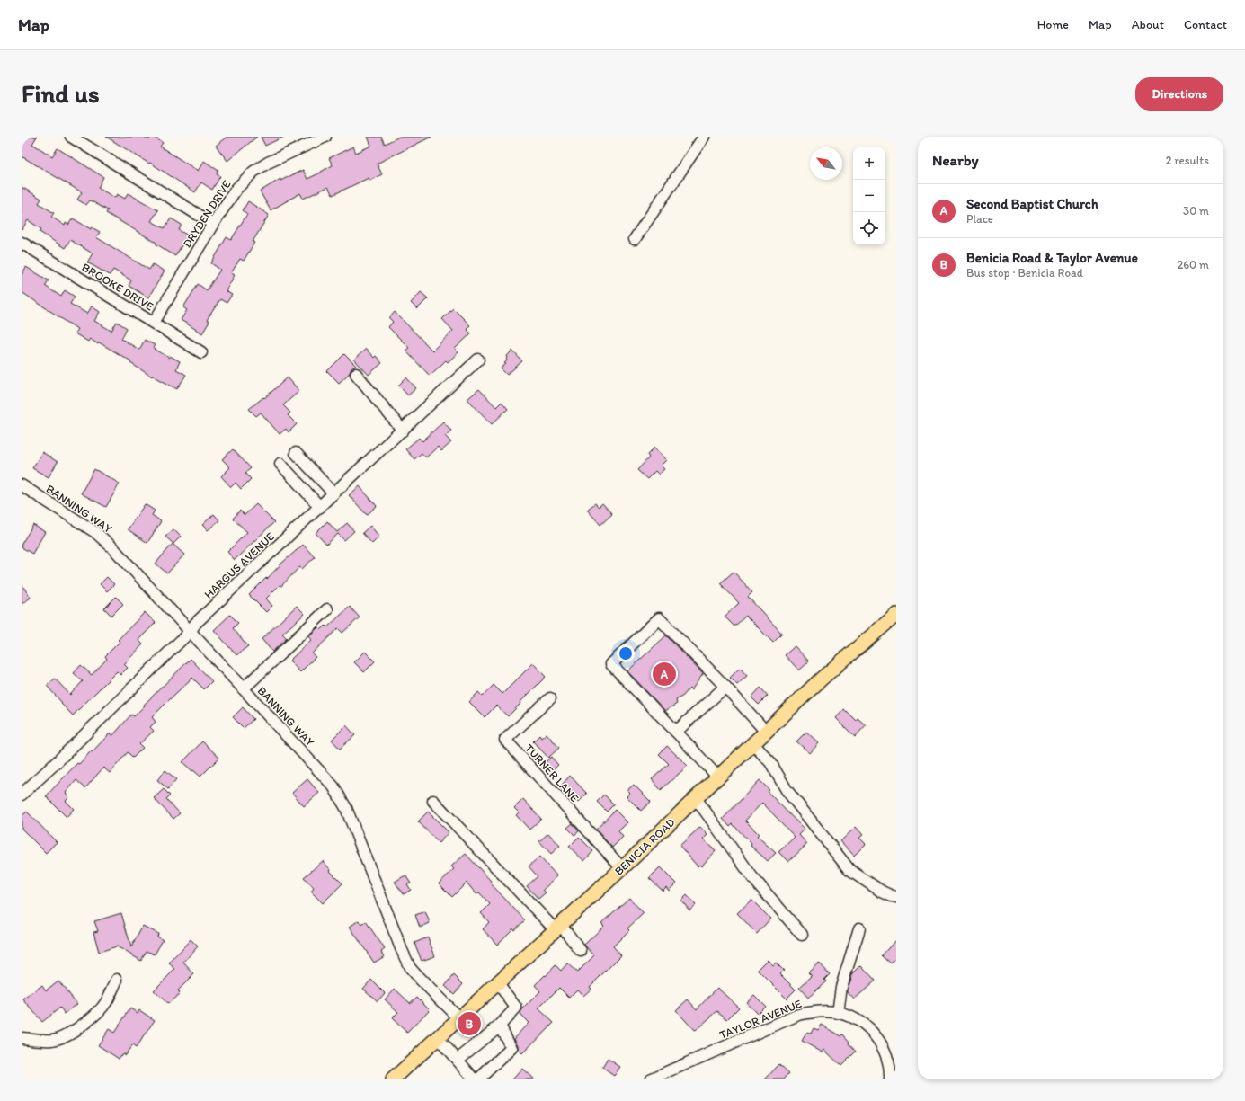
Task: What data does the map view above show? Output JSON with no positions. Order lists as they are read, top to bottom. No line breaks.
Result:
{"streets":{"main road":["BENICIA ROAD"],"street":["DRYDEN DRIVE","BROOKE DRIVE","BANNING WAY","HARGUS AVENUE","TURNER LANE","TAYLOR AVENUE"]},"crossings":[["DRYDEN DRIVE","BROOKE DRIVE"],["BANNING WAY","HARGUS AVENUE"],["BANNING WAY","BENICIA ROAD"],["TURNER LANE","BENICIA ROAD"]],"north":"top left","page":{"header":"Map","nav":["Home","Map","About","Contact"],"buttons":"Directions","title":"Find us","heading":["Nearby","2 results"],"map_buttons":["+","−"],"list":[{"mark":"A","name":"Second Baptist Church","note":"Place","value":"30 m"},{"mark":"B","name":"Benicia Road & Taylor Avenue","note":"Bus stop · Benicia Road","value":"260 m"}],"pins":["A","B"]}}
